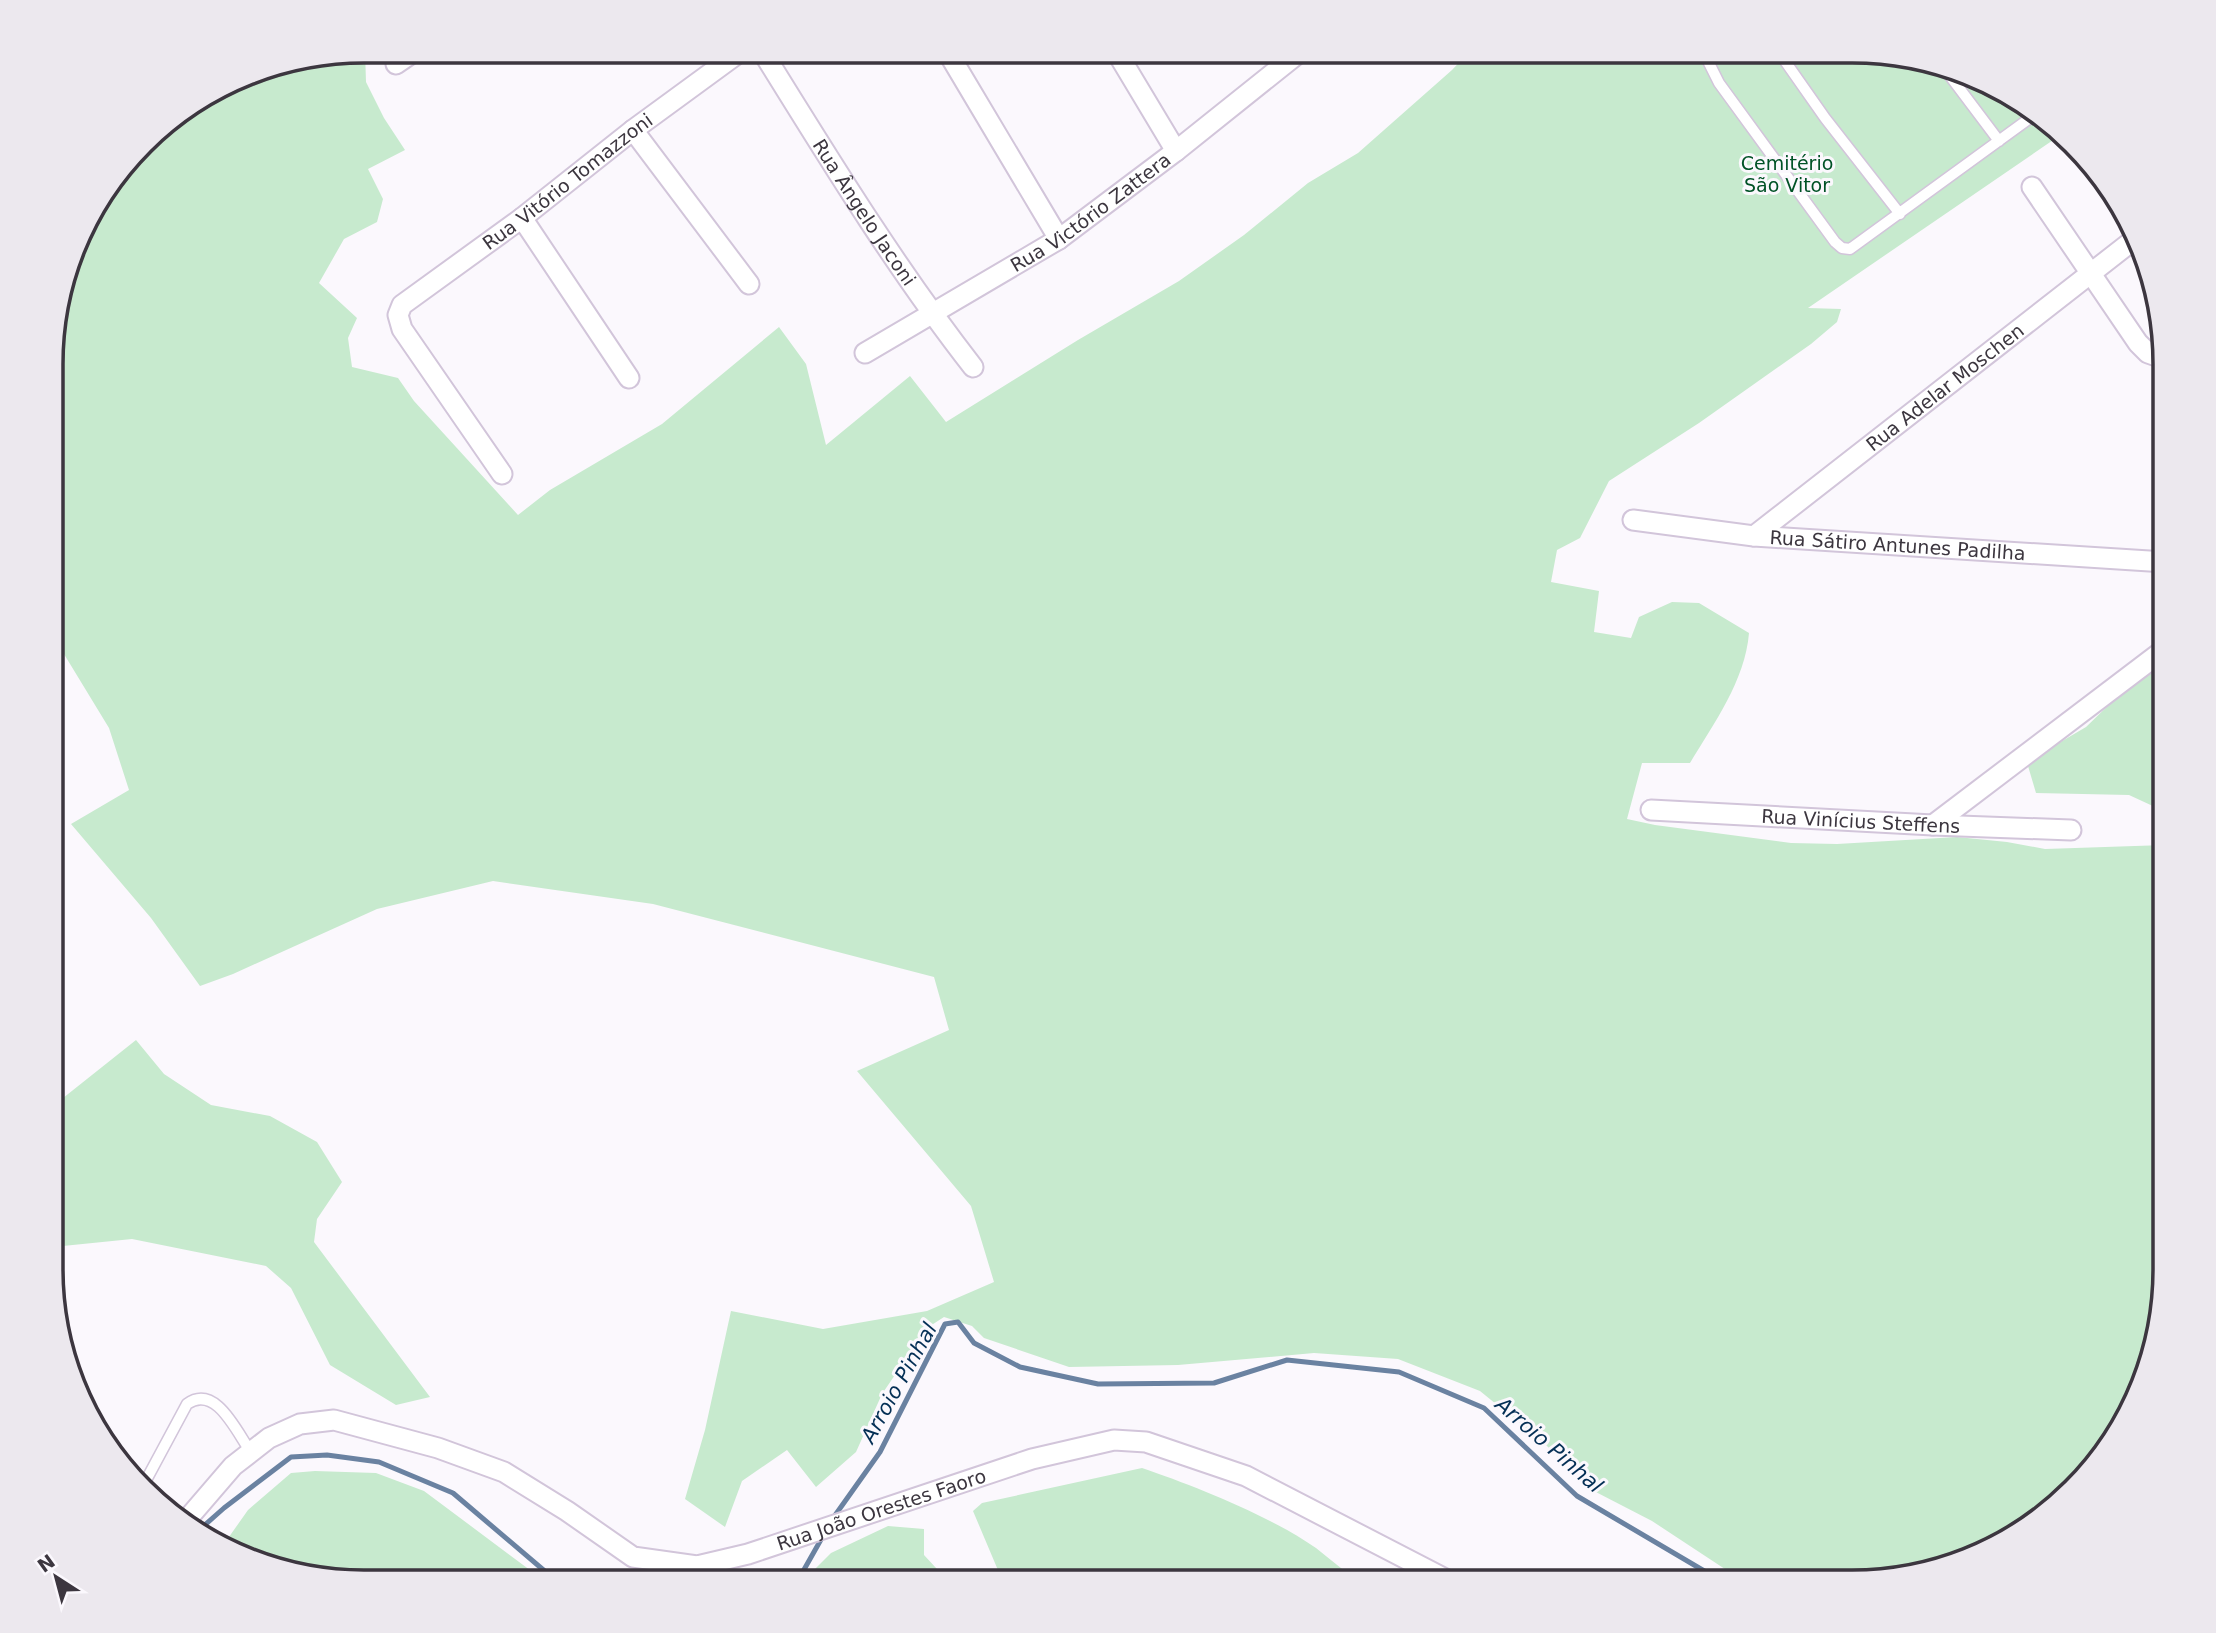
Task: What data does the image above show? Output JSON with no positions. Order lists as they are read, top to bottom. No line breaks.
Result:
{"streets":{"street":["Rua Vitório Tomazzoni","Rua Ângelo Jaconi","Rua Victório Zattera","Rua Adelar Moschen","Rua Sátiro Antunes Padilha","Rua Vinícius Steffens","Rua João Orestes Faoro"]},"crossings":[["Rua Ângelo Jaconi","Rua Victório Zattera"],["Rua Adelar Moschen","Rua Sátiro Antunes Padilha"]],"water":["Arroio Pinhal"],"parks":["Cemitério São Vitor"],"north":"top left"}
